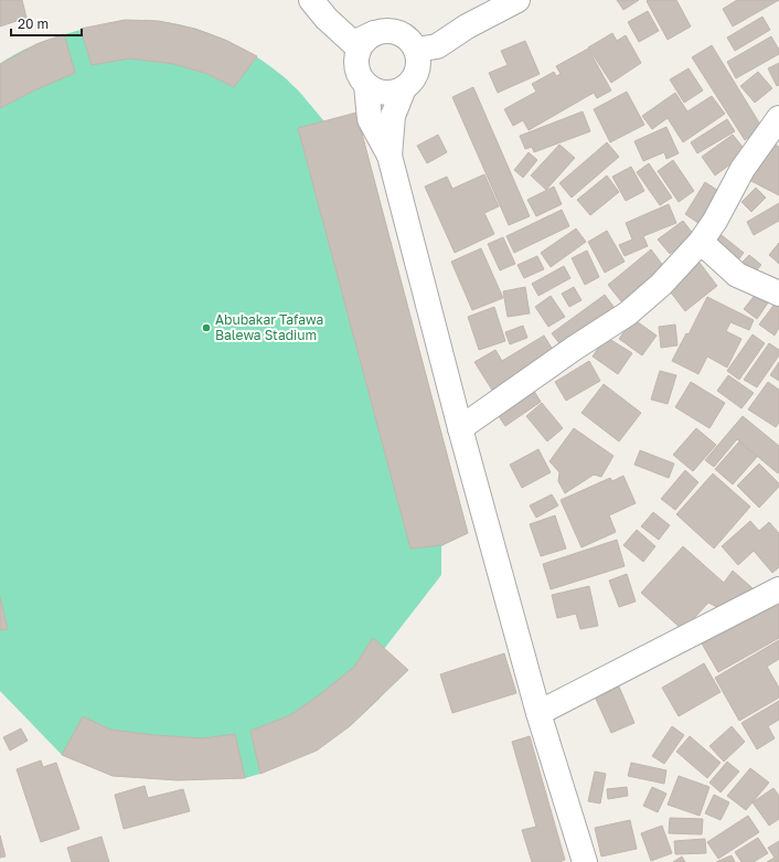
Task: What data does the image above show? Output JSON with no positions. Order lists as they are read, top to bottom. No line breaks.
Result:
{"places":["Abubakar Tafawa Balewa Stadium"],"scale_bar":"20 m"}
